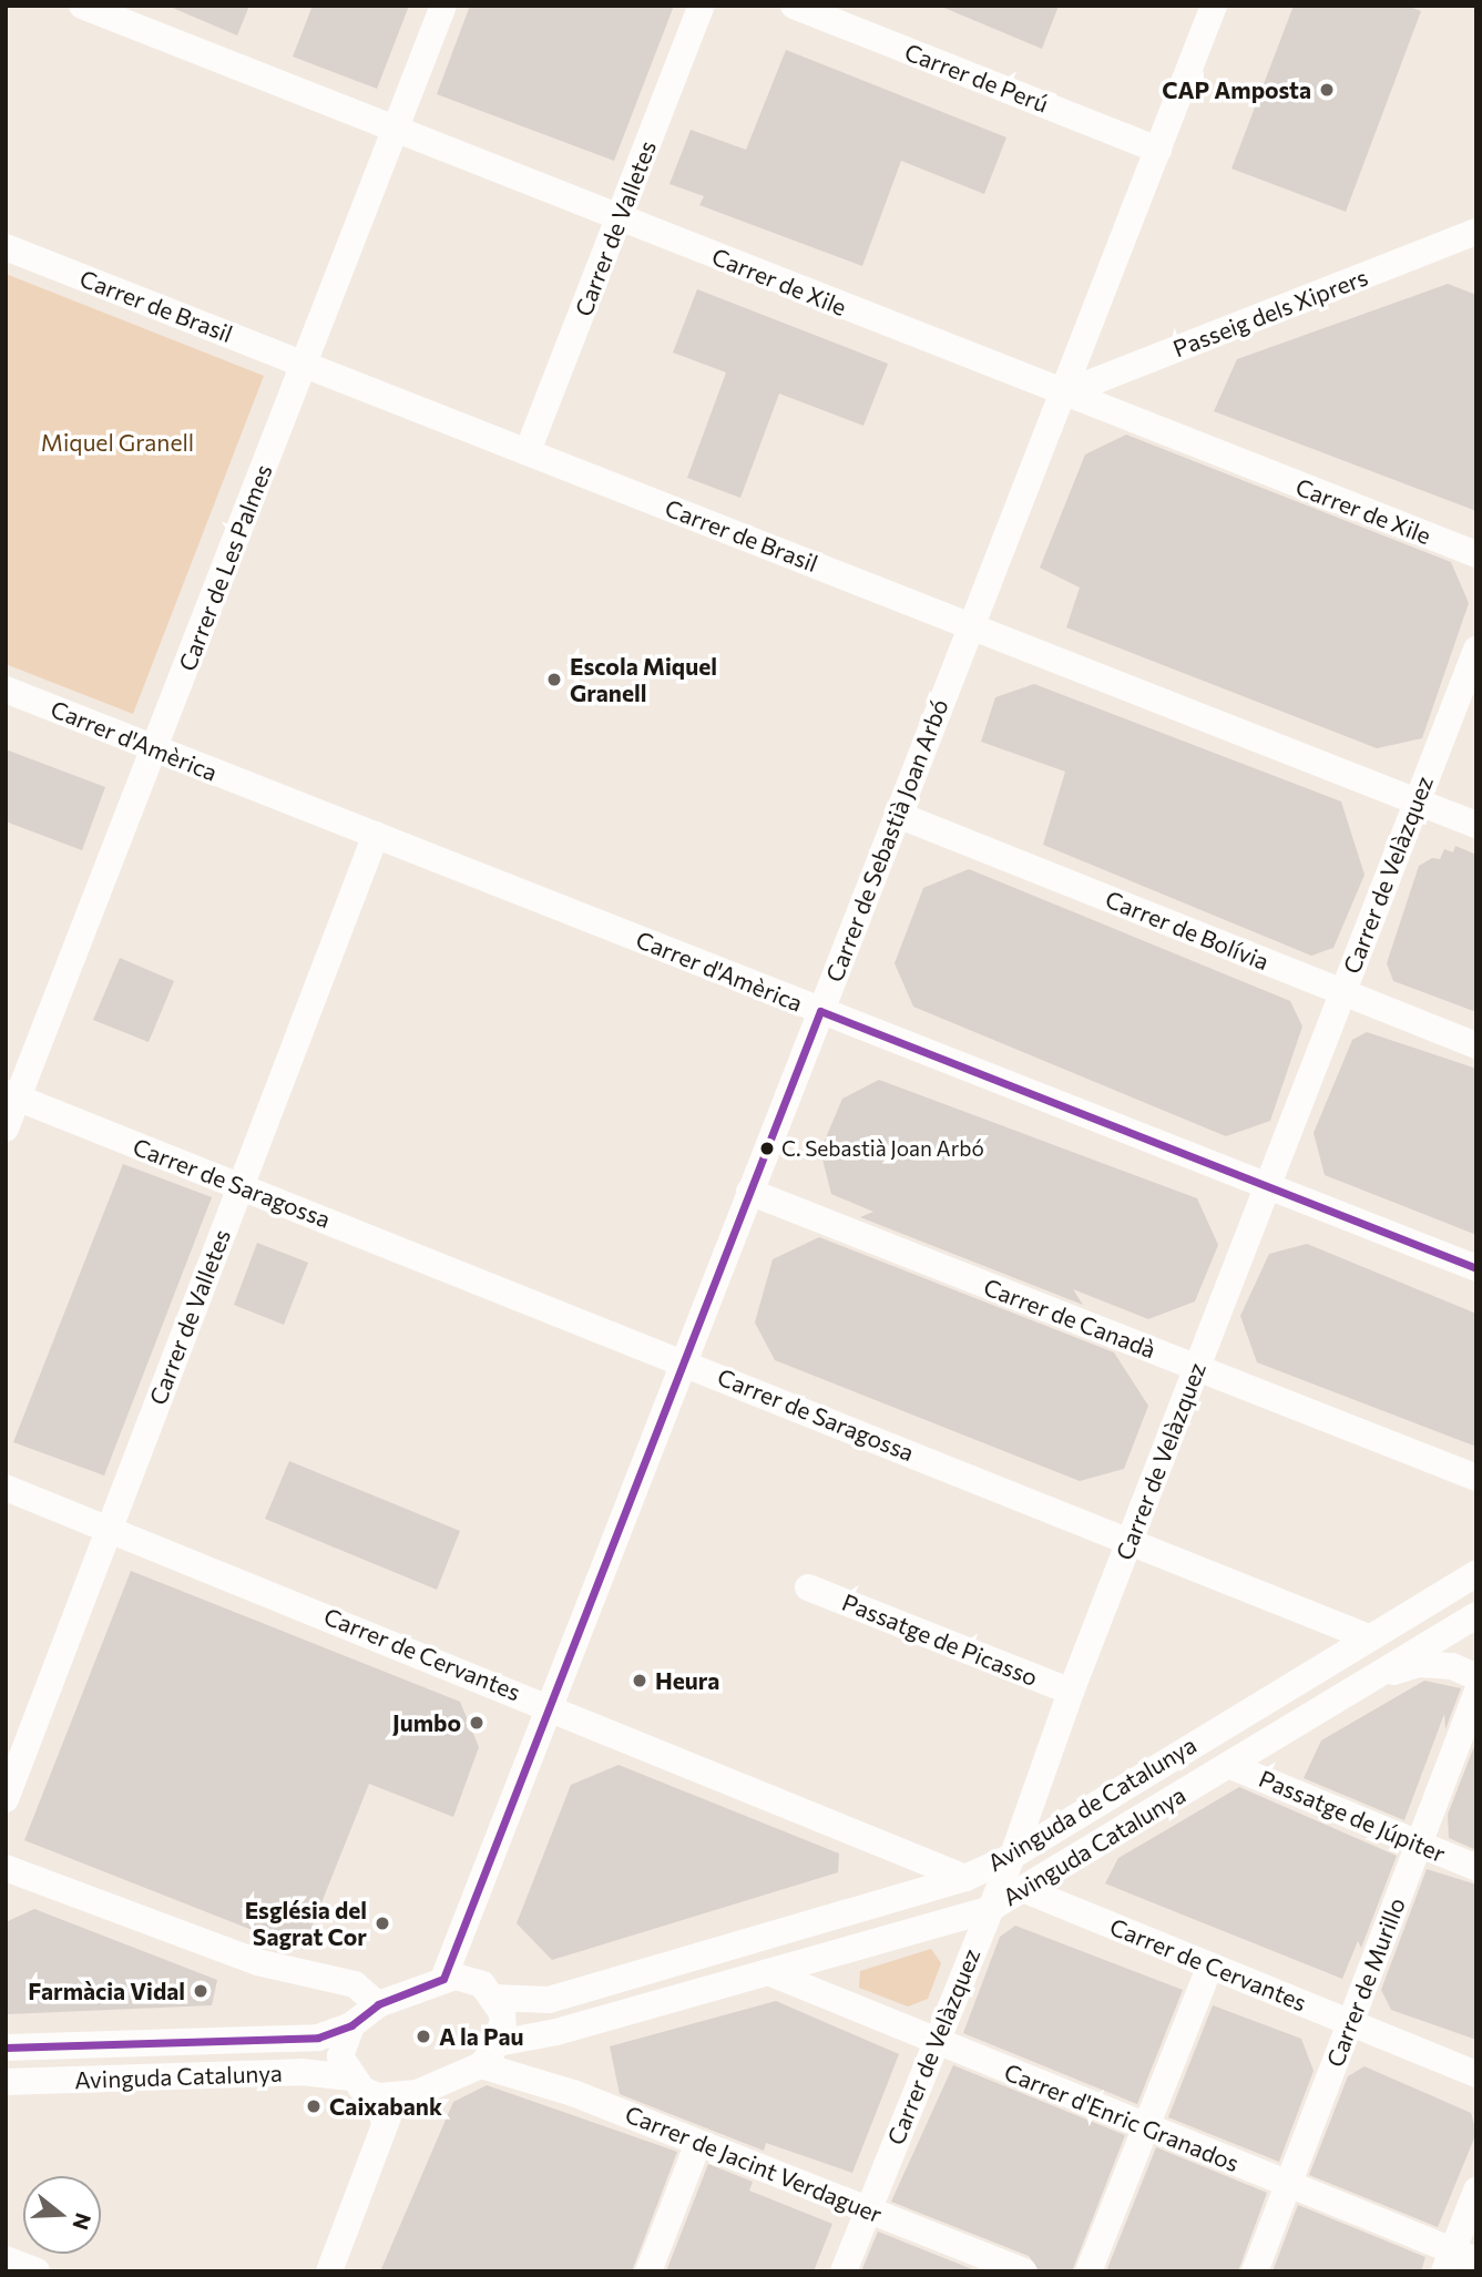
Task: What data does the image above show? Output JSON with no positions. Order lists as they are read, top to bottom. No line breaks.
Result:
{"streets":{"street":["Carrer de Perú","Carrer de Valletes","Carrer de Xile","Carrer de Brasil","Passeig dels Xiprers","Carrer de Les Palmes","Carrer d'Amèrica","Carrer de Sebastià Joan Arbó","Carrer de Velàzquez","Carrer de Bolívia","Carrer de Saragossa","Carrer de Canadà","Passatge de Picasso","Carrer de Cervantes","Avinguda de Catalunya","Passatge de Júpiter","Avinguda Catalunya","Carrer de Murillo","Carrer d'Enric Granados","Carrer de Jacint Verdaguer"]},"crossings":[["Carrer de Perú","Carrer de Sebastià Joan Arbó"],["Carrer de Valletes","Carrer de Xile"],["Carrer de Valletes","Carrer de Brasil"],["Carrer de Valletes","Carrer d'Amèrica"],["Carrer de Valletes","Carrer de Saragossa"],["Carrer de Valletes","Carrer de Cervantes"],["Carrer de Xile","Passeig dels Xiprers"],["Carrer de Xile","Carrer de Les Palmes"],["Carrer de Xile","Carrer de Sebastià Joan Arbó"],["Carrer de Brasil","Carrer de Les Palmes"],["Carrer de Brasil","Carrer de Sebastià Joan Arbó"],["Carrer de Brasil","Carrer de Velàzquez"],["Passeig dels Xiprers","Carrer de Sebastià Joan Arbó"],["Carrer de Les Palmes","Carrer d'Amèrica"],["Carrer de Les Palmes","Carrer de Saragossa"],["Carrer d'Amèrica","Carrer de Sebastià Joan Arbó"],["Carrer d'Amèrica","Carrer de Velàzquez"],["Carrer de Sebastià Joan Arbó","Carrer de Bolívia"],["Carrer de Sebastià Joan Arbó","Carrer de Saragossa"],["Carrer de Sebastià Joan Arbó","Carrer de Canadà"],["Carrer de Sebastià Joan Arbó","Carrer de Cervantes"],["Carrer de Sebastià Joan Arbó","Avinguda de Catalunya"],["Carrer de Sebastià Joan Arbó","Avinguda Catalunya"],["Carrer de Sebastià Joan Arbó","Carrer de Jacint Verdaguer"],["Carrer de Velàzquez","Carrer de Bolívia"],["Carrer de Velàzquez","Carrer de Saragossa"],["Carrer de Velàzquez","Carrer de Canadà"],["Carrer de Velàzquez","Passatge de Picasso"],["Carrer de Velàzquez","Avinguda de Catalunya"],["Carrer de Velàzquez","Avinguda Catalunya"],["Carrer de Velàzquez","Carrer d'Enric Granados"],["Carrer de Velàzquez","Carrer de Jacint Verdaguer"],["Carrer de Saragossa","Avinguda de Catalunya"],["Carrer de Cervantes","Avinguda de Catalunya"],["Carrer de Cervantes","Avinguda Catalunya"],["Carrer de Cervantes","Carrer de Murillo"],["Avinguda de Catalunya","Avinguda Catalunya"],["Avinguda de Catalunya","Carrer de Jacint Verdaguer"],["Passatge de Júpiter","Avinguda Catalunya"],["Passatge de Júpiter","Carrer de Murillo"],["Avinguda Catalunya","Carrer d'Enric Granados"],["Avinguda Catalunya","Carrer de Jacint Verdaguer"],["Carrer de Murillo","Carrer d'Enric Granados"]],"parks":["Miquel Granell"],"places":["CAP Amposta","Escola Miquel Granell","C. Sebastià Joan Arbó","Heura","Jumbo","Església del Sagrat Cor","Farmàcia Vidal","A la Pau","Caixabank"],"north":"right"}
